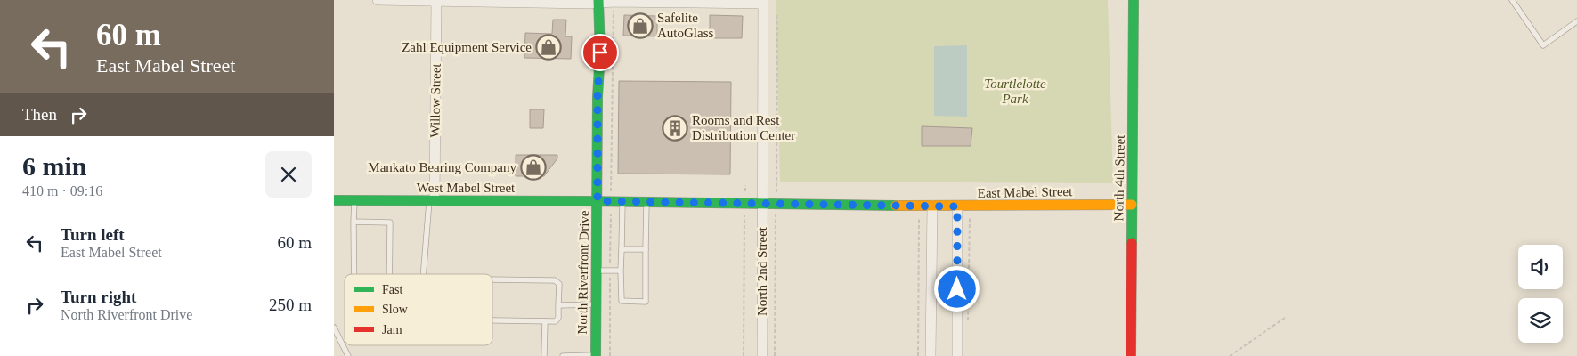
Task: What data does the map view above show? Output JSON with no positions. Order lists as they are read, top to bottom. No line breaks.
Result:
{"streets":{"street":["Willow Street","North 4th Street","West Mabel Street","East Mabel Street","North 2nd Street","North Riverfront Drive"]},"crossings":[["Willow Street","West Mabel Street"],["North 4th Street","East Mabel Street"],["West Mabel Street","East Mabel Street"],["West Mabel Street","North Riverfront Drive"],["East Mabel Street","North 2nd Street"],["East Mabel Street","North Riverfront Drive"]],"parks":["Tourtlelotte Park"],"places":{"shop":["Safelite AutoGlass","Zahl Equipment Service","Mankato Bearing Company"],"building":["Rooms and Rest Distribution Center"]},"legend":["Fast","Slow","Jam"],"page":{"turn":["60 m","East Mabel Street"],"then":"Then","heading":["6 min","410 m · 09:16"],"list":[{"name":"Turn left","note":"East Mabel Street","value":"60 m"},{"name":"Turn right","note":"North Riverfront Drive","value":"250 m"}]}}
